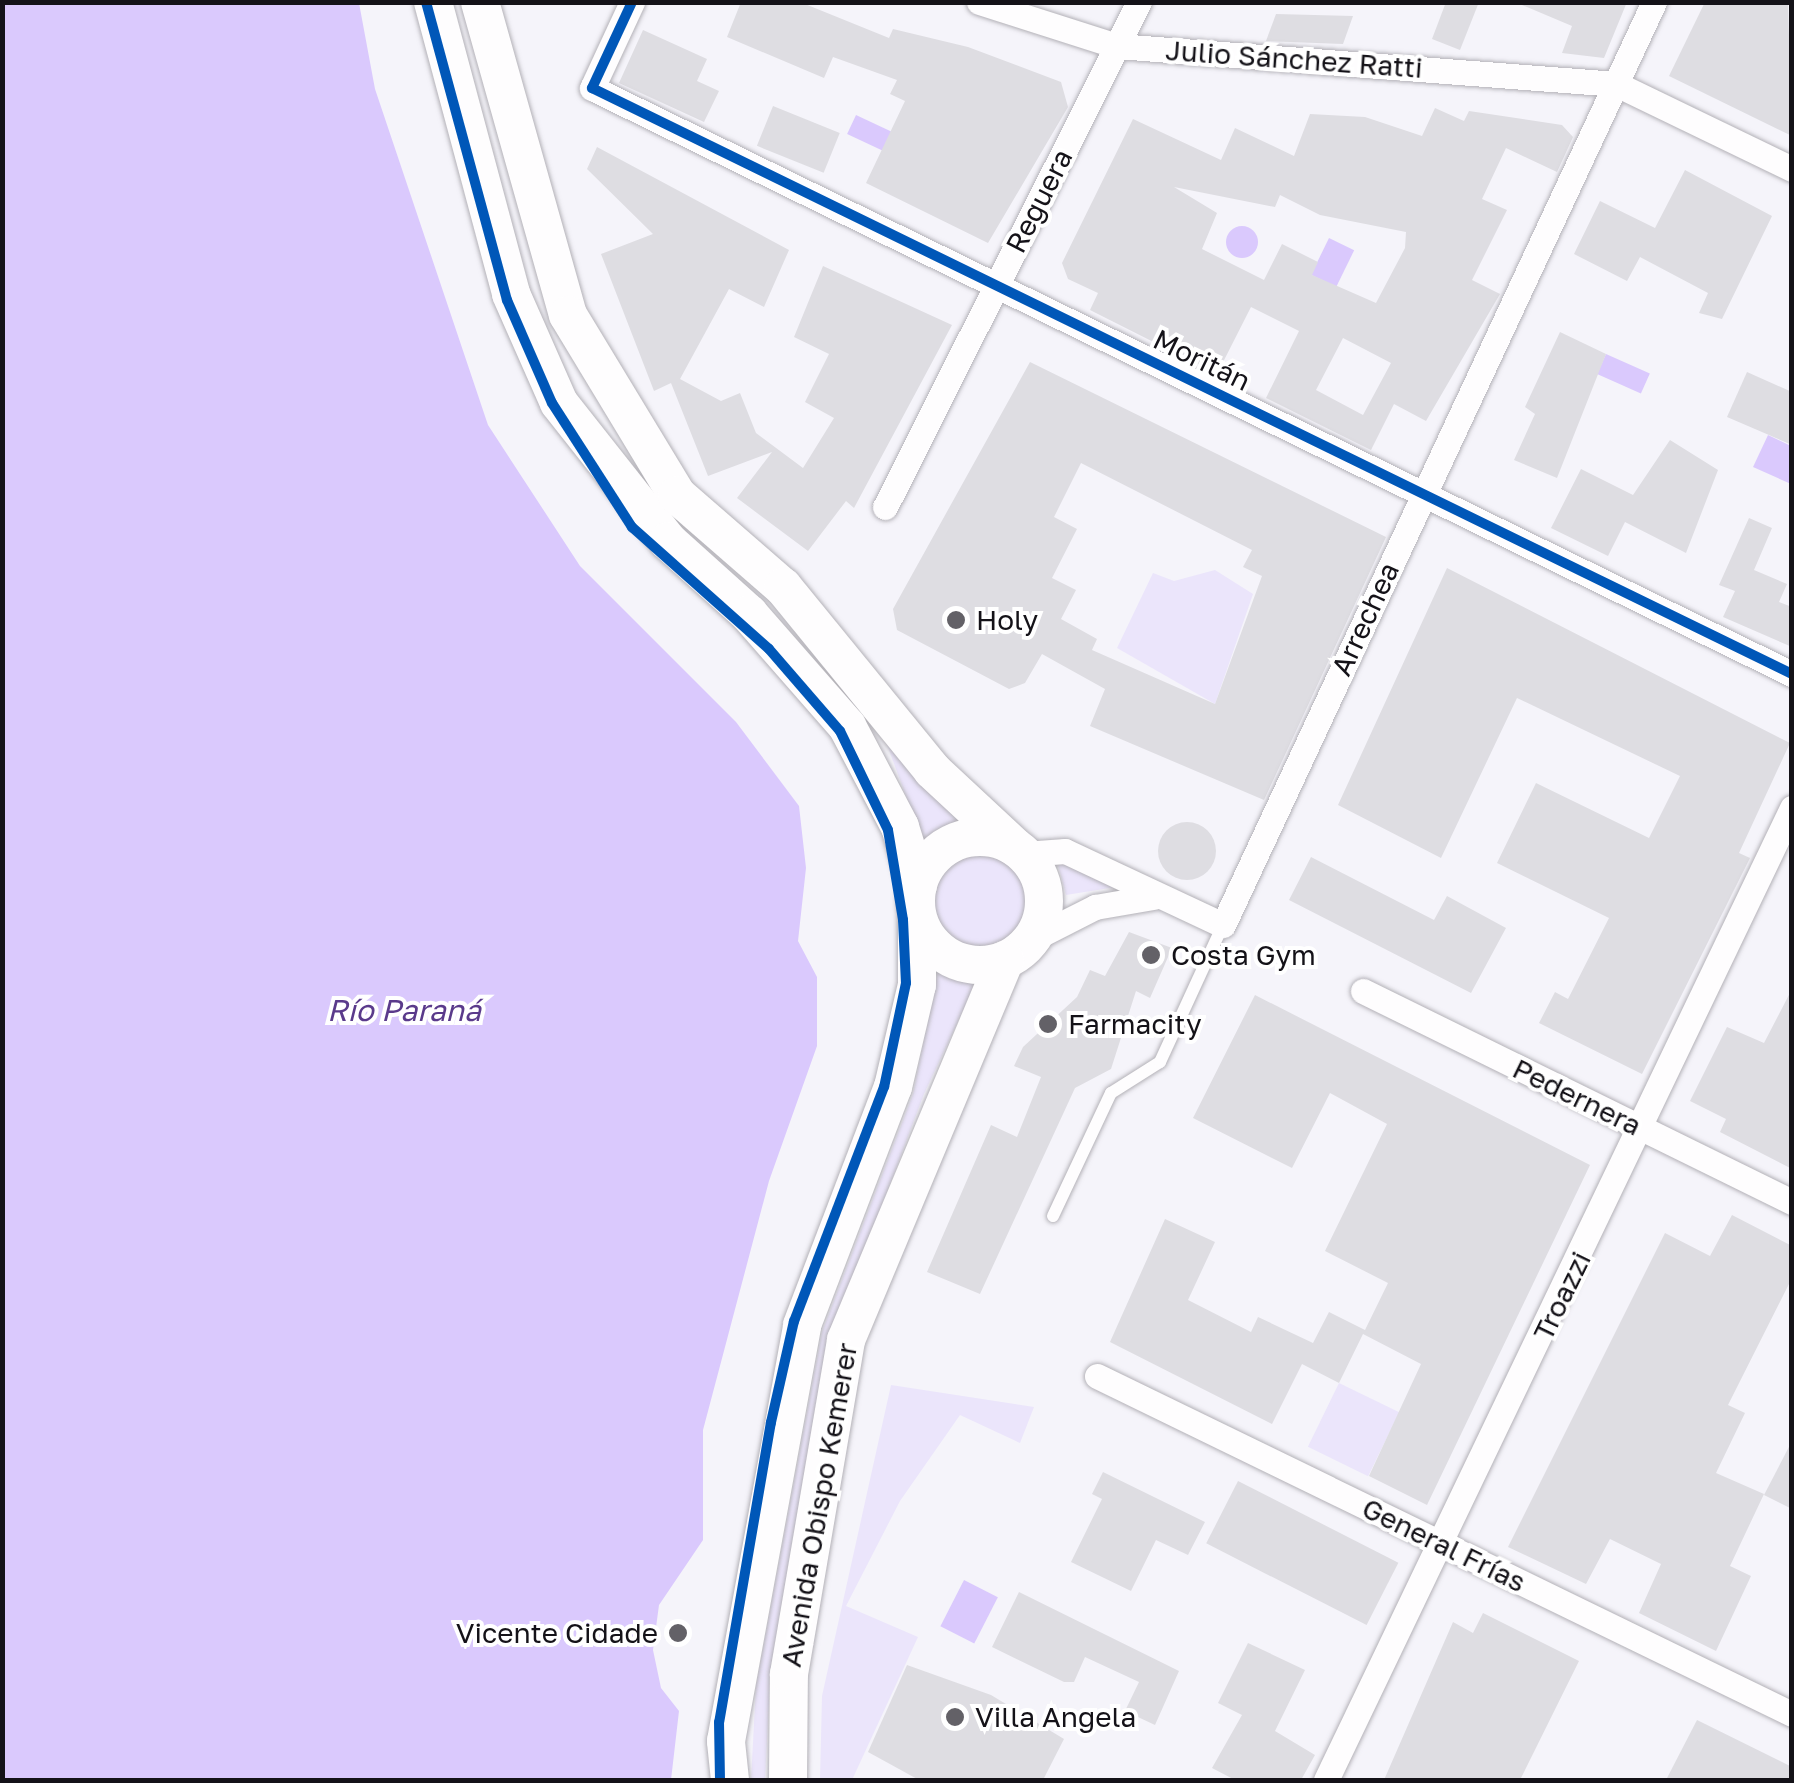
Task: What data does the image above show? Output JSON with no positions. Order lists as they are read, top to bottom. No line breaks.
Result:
{"streets":{"main road":["Avenida Obispo Kemerer"],"street":["Julio Sánchez Ratti","Reguera","Moritán","Arrechea","Pedernera","Troazzi","General Frías"]},"crossings":[["Julio Sánchez Ratti","Reguera"],["Julio Sánchez Ratti","Arrechea"],["Reguera","Moritán"],["Moritán","Arrechea"],["Pedernera","Troazzi"],["Troazzi","General Frías"]],"water":["Río Paraná"],"places":["Holy","Costa Gym","Farmacity","Vicente Cidade","Villa Angela"]}
